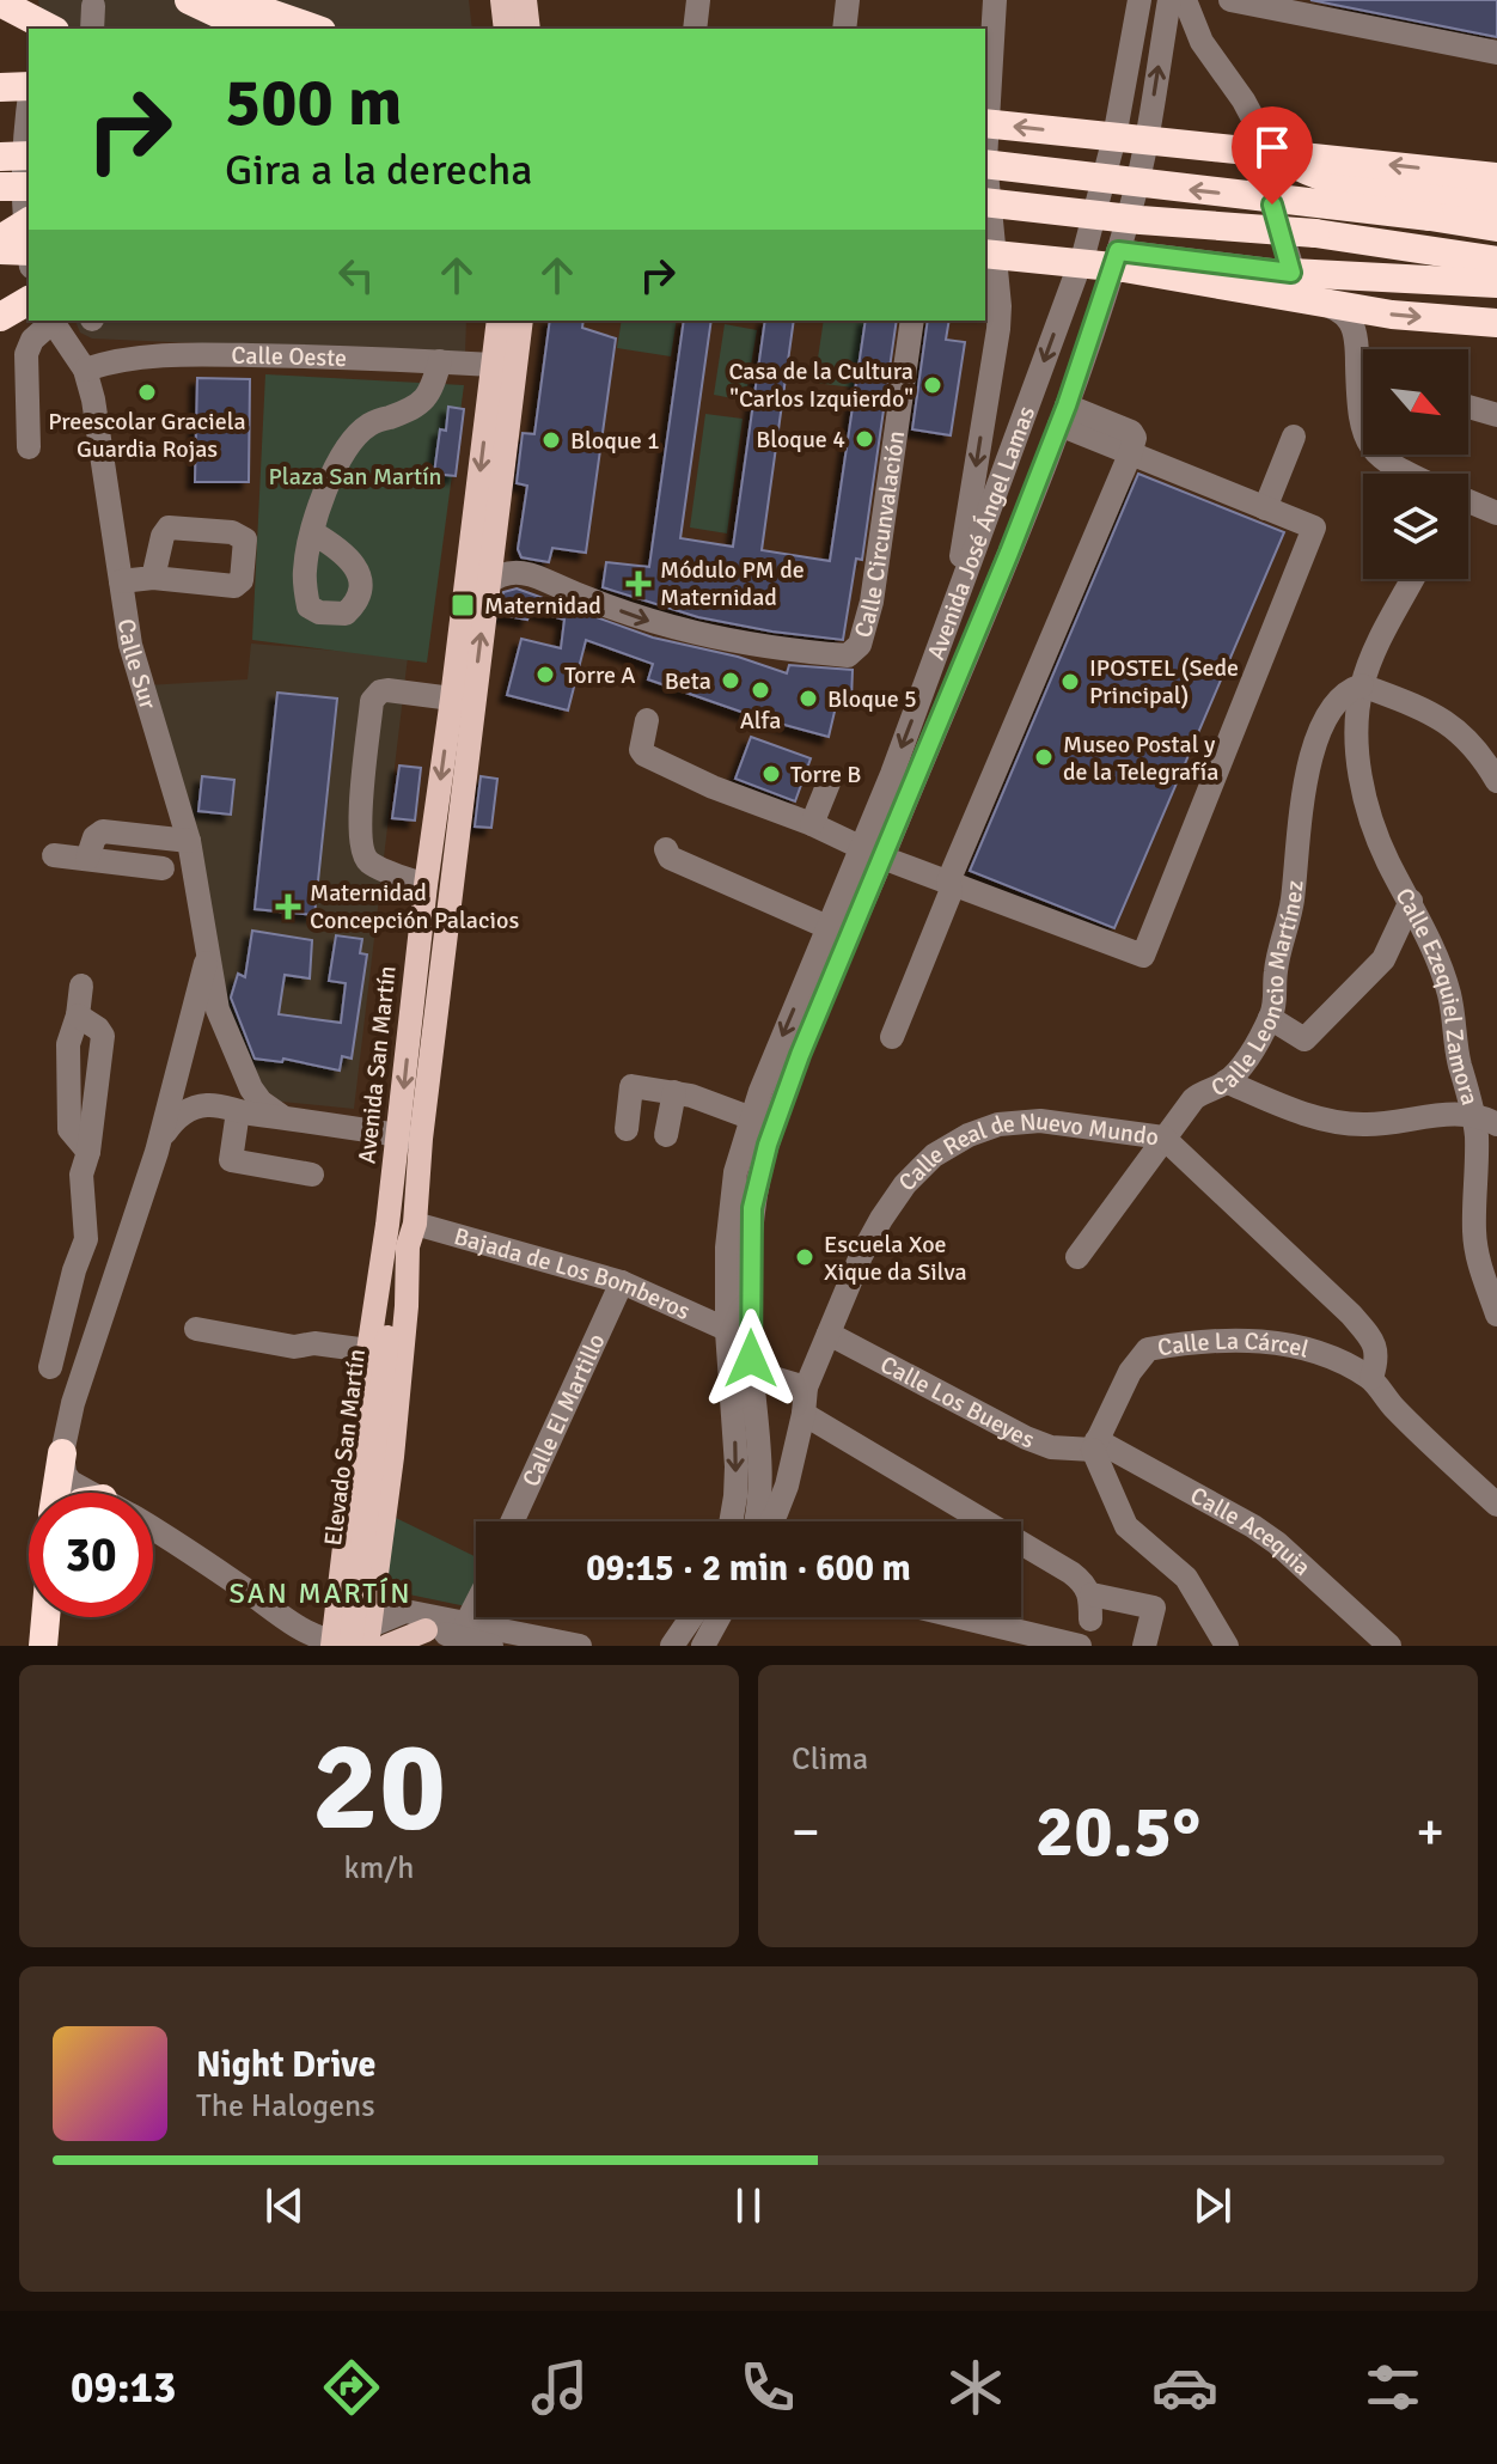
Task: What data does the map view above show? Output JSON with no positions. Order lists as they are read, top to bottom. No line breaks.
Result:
{"streets":{"main road":["Avenida San Martín","Elevado San Martín"],"street":["Calle Oeste","Avenida José Ángel Lamas","Calle Circunvalación","Calle Sur","Calle Leoncio Martínez","Calle Ezequiel Zamora","Calle Real de Nuevo Mundo","Bajada de Los Bomberos","Calle La Cárcel","Calle Los Bueyes","Calle El Martillo","Calle Acequia"]},"crossings":[["Calle Oeste","Calle Sur"],["Calle Oeste","Avenida San Martín"],["Avenida José Ángel Lamas","Bajada de Los Bomberos"],["Calle Circunvalación","Avenida San Martín"],["Calle Leoncio Martínez","Calle Ezequiel Zamora"],["Calle Leoncio Martínez","Calle Real de Nuevo Mundo"],["Avenida San Martín","Bajada de Los Bomberos"],["Avenida San Martín","Elevado San Martín"],["Calle Real de Nuevo Mundo","Calle La Cárcel"],["Calle Real de Nuevo Mundo","Calle Los Bueyes"],["Bajada de Los Bomberos","Calle El Martillo"],["Calle La Cárcel","Calle Los Bueyes"],["Calle La Cárcel","Calle Acequia"],["Calle Los Bueyes","Calle Acequia"]],"districts":["SAN MARTÍN"],"parks":["Plaza San Martín"],"places":{"other":["Casa de la Cultura \"Carlos Izquierdo\"","Preescolar Graciela Guardia Rojas","Bloque 4","Bloque 1","Torre A","Beta","IPOSTEL (Sede Principal)","Alfa","Bloque 5","Museo Postal y de la Telegrafía","Torre B","Escuela Xoe Xique da Silva"],"health":["Módulo PM de Maternidad","Maternidad Concepción Palacios"],"transit":["Maternidad"]},"north":"bottom right","page":{"turn":["500 m","Gira a la derecha"],"limit":"30","trip":"09:15 · 2 min · 600 m","tile":[["20","km/h"],"Clima"],"heat":["−","20.5°","+"],"song":["Night Drive","The Halogens"],"tabs":"09:13"}}
